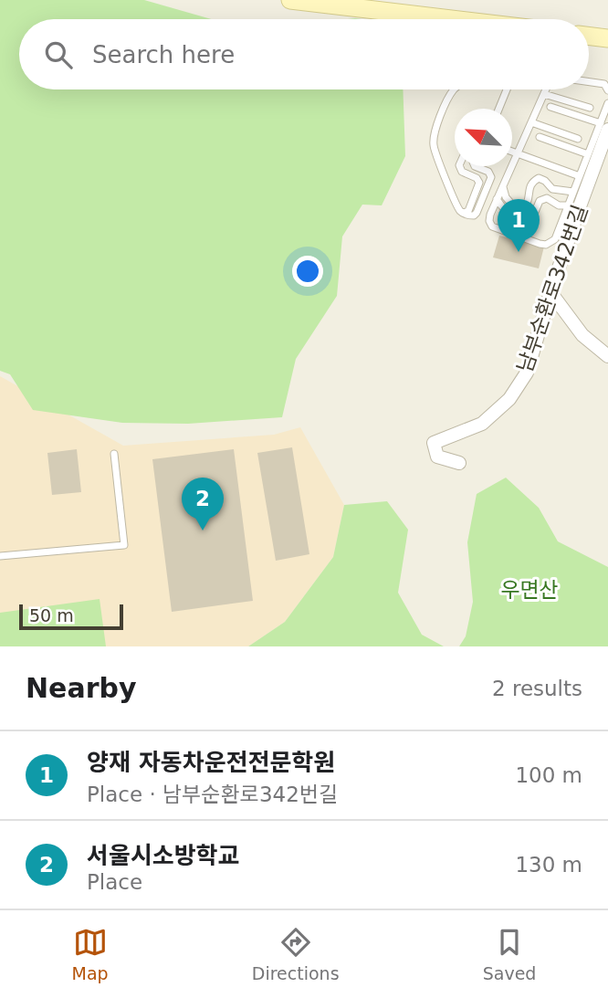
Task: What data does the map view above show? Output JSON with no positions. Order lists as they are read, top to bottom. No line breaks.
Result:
{"streets":{"street":["남부순환로342번길"]},"parks":["우면산"],"scale_bar":"50 m","north":"top left","page":{"search":"Search here","pins":["1","2"],"scale":"50 m","heading":["Nearby","2 results"],"list":[{"mark":"1","name":"양재 자동차운전전문학원","note":"Place · 남부순환로342번길","value":"100 m"},{"mark":"2","name":"서울시소방학교","note":"Place","value":"130 m"}],"nav":["Map","Directions","Saved"]}}
